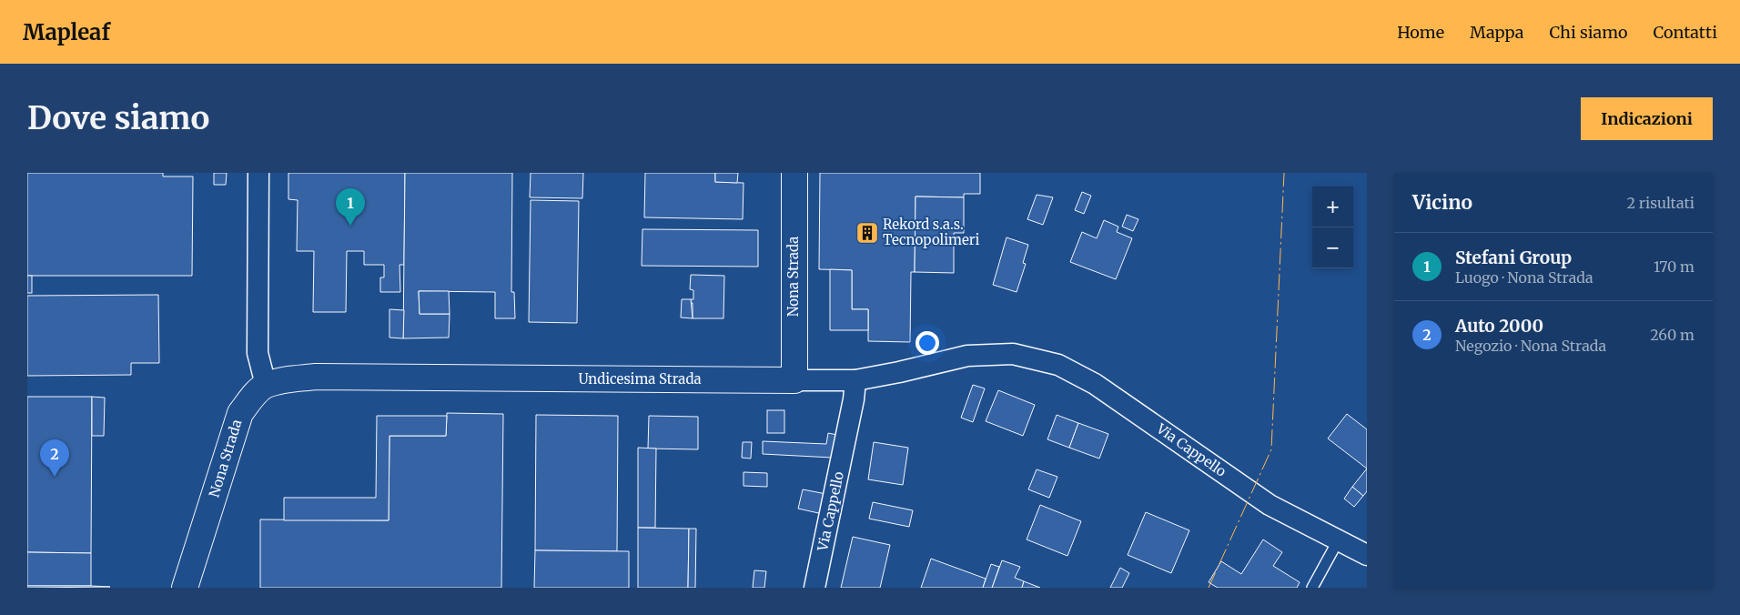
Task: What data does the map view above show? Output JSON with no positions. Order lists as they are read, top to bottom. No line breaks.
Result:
{"streets":{"street":["Nona Strada","Undicesima Strada","Via Cappello"]},"crossings":[["Nona Strada","Undicesima Strada"],["Undicesima Strada","Via Cappello"]],"places":{"building":["Rekord s.a.s. Tecnopolimeri"]},"page":{"header":"Mapleaf","nav":["Home","Mappa","Chi siamo","Contatti"],"buttons":"Indicazioni","title":"Dove siamo","heading":["Vicino","2 risultati"],"map_buttons":["+","−"],"pins":["1","2"],"list":[{"mark":"1","name":"Stefani Group","note":"Luogo · Nona Strada","value":"170 m"},{"mark":"2","name":"Auto 2000","note":"Negozio · Nona Strada","value":"260 m"}]}}
